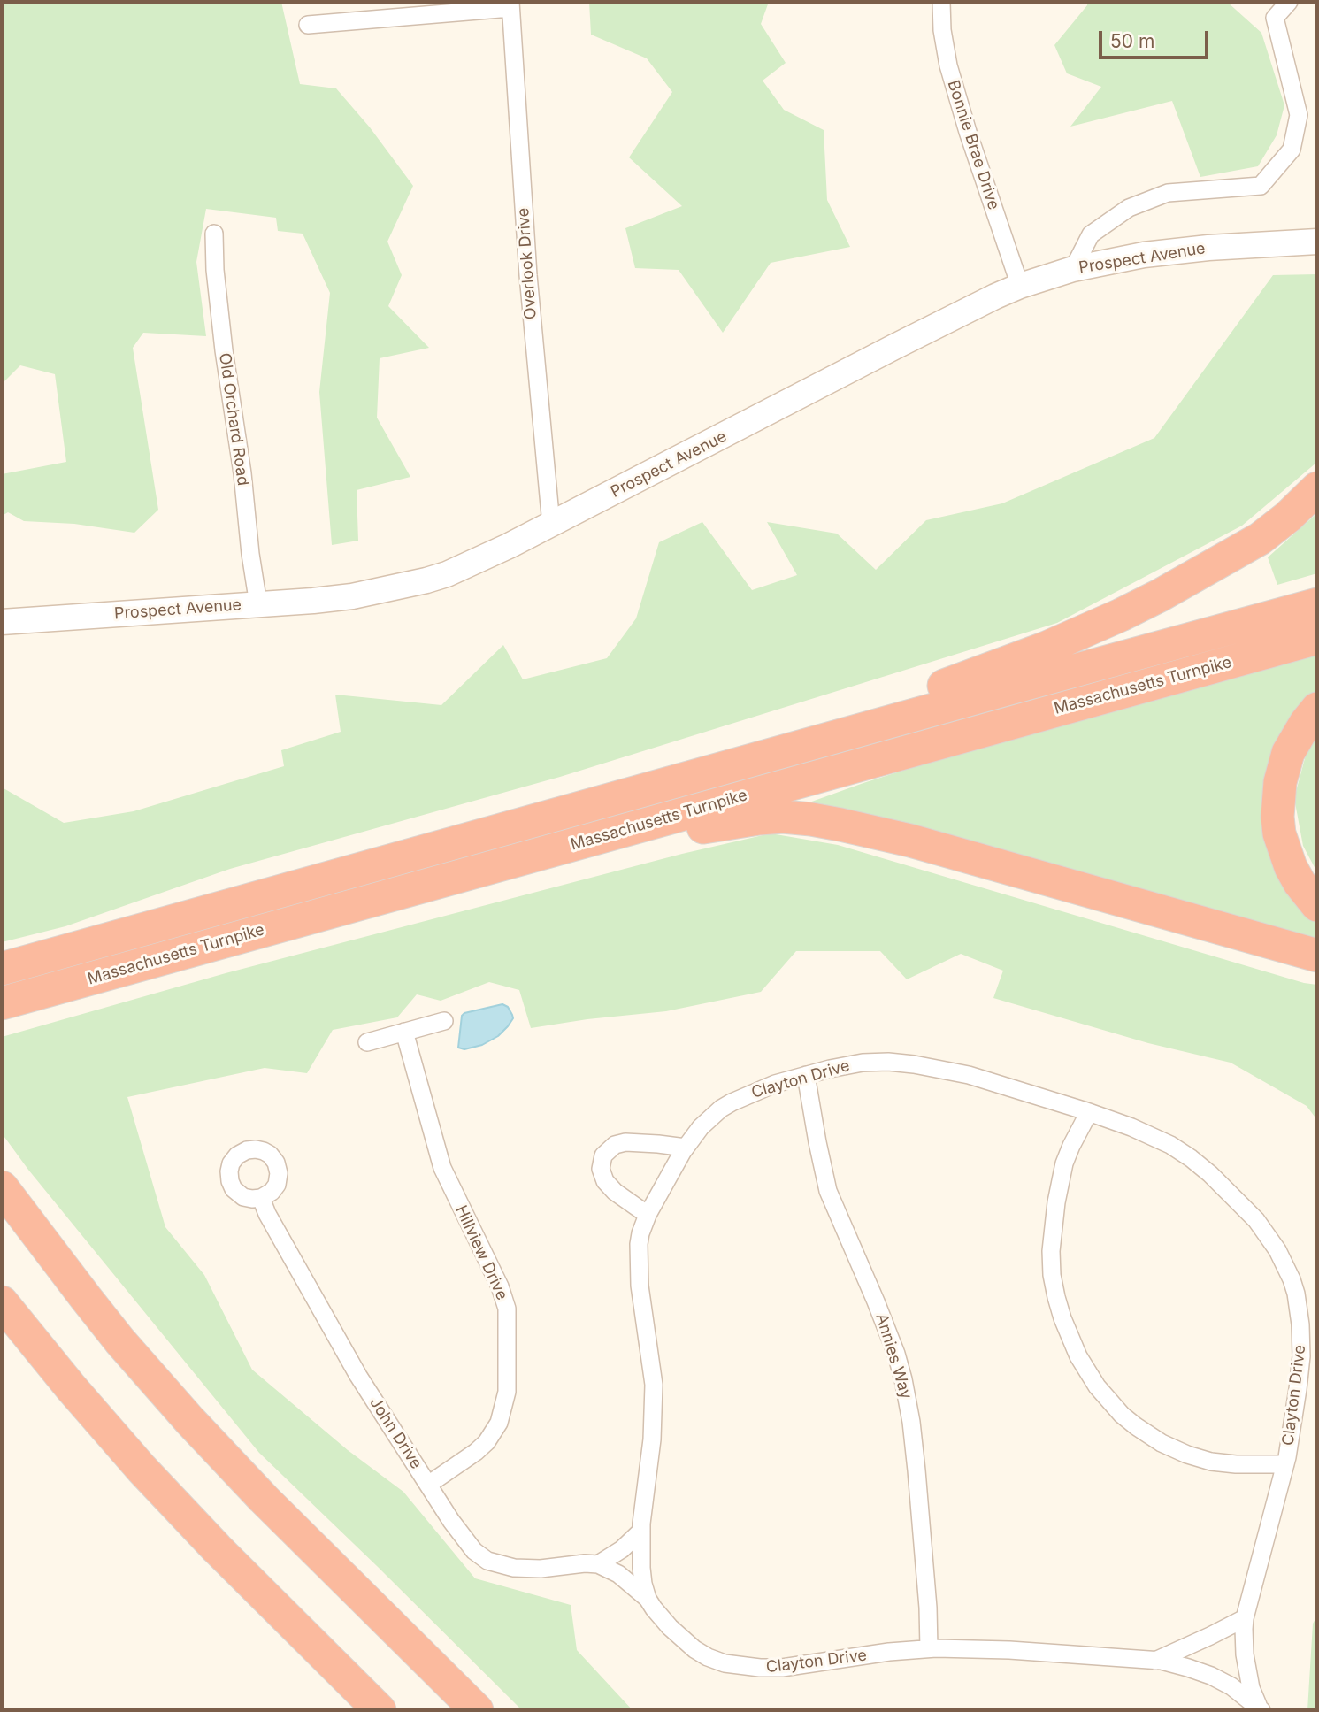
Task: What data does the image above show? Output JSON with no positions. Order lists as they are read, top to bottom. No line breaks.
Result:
{"streets":{"highway":["Massachusetts Turnpike"],"street":["Bonnie Brae Drive","Prospect Avenue","Overlook Drive","Old Orchard Road","Clayton Drive","Hillview Drive","Annies Way","John Drive"]},"crossings":[["Bonnie Brae Drive","Prospect Avenue"],["Prospect Avenue","Overlook Drive"],["Prospect Avenue","Old Orchard Road"],["Clayton Drive","Annies Way"],["Hillview Drive","John Drive"]],"scale_bar":"50 m"}
